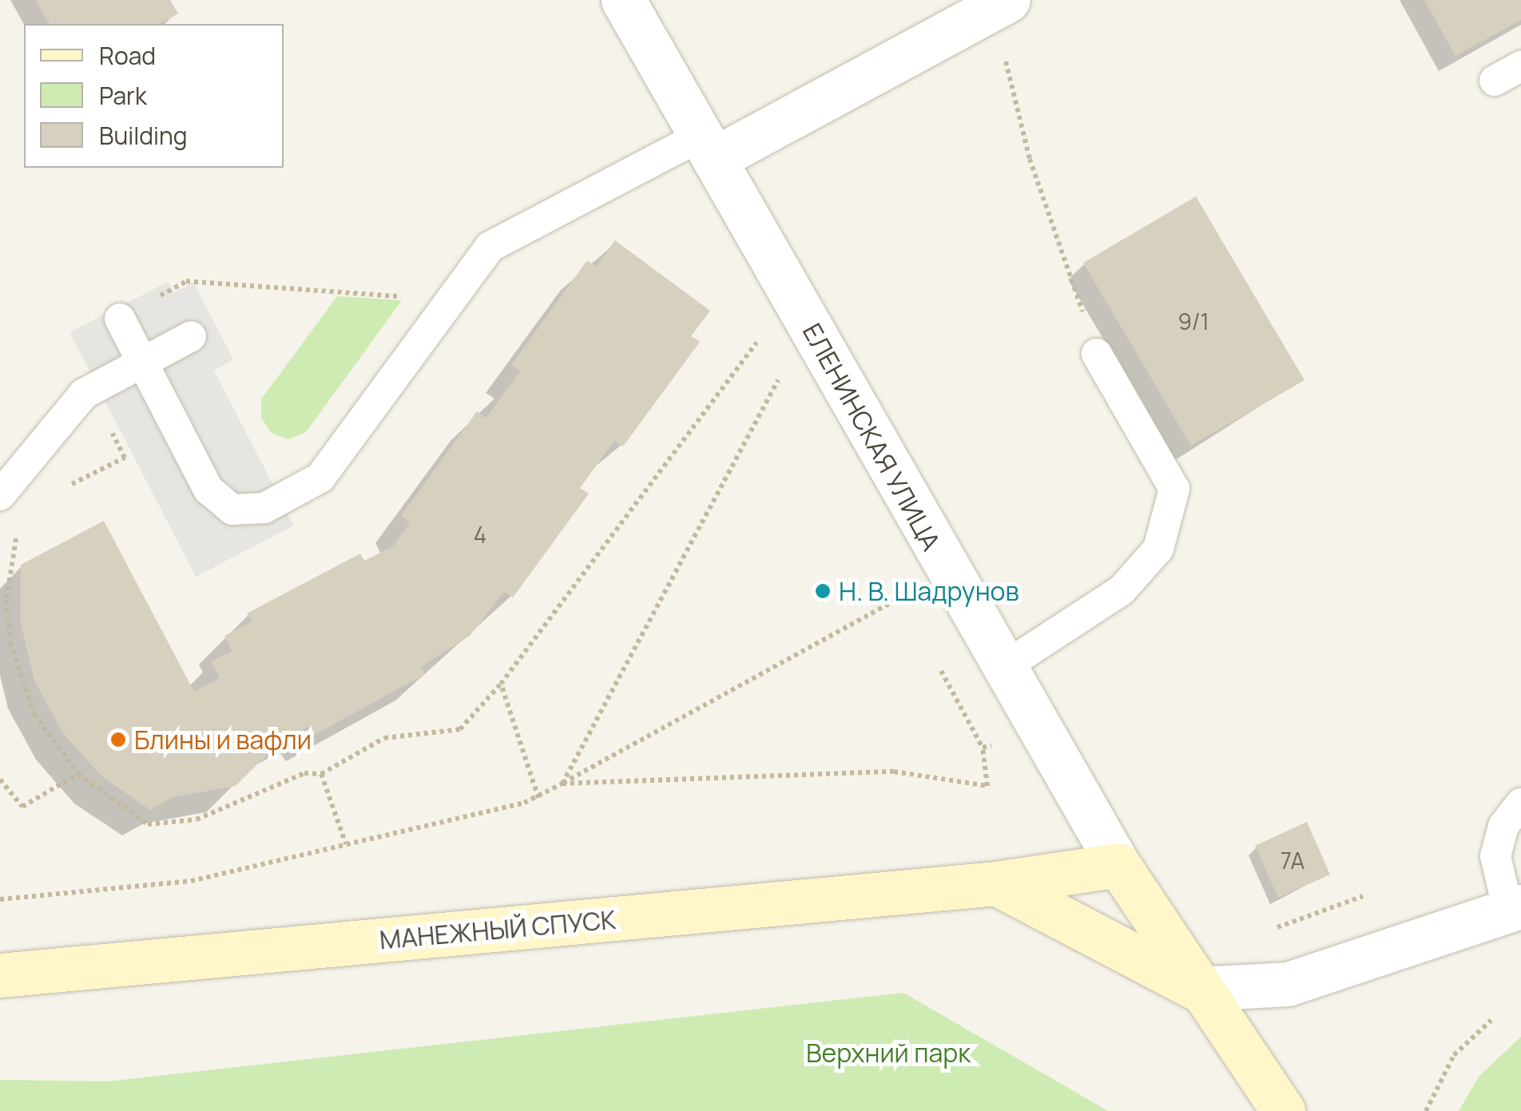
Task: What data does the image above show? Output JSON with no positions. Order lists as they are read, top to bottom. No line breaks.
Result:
{"streets":{"main road":["ЕЛЕНИНСКАЯ УЛИЦА","МАНЕЖНЫЙ СПУСК"]},"crossings":[["ЕЛЕНИНСКАЯ УЛИЦА","МАНЕЖНЫЙ СПУСК"]],"parks":["Верхний парк"],"places":["Н. В. Шадрунов","Блины и вафли"],"house_numbers":["9/1","4","7А"],"legend":["Road","Park","Building"]}
